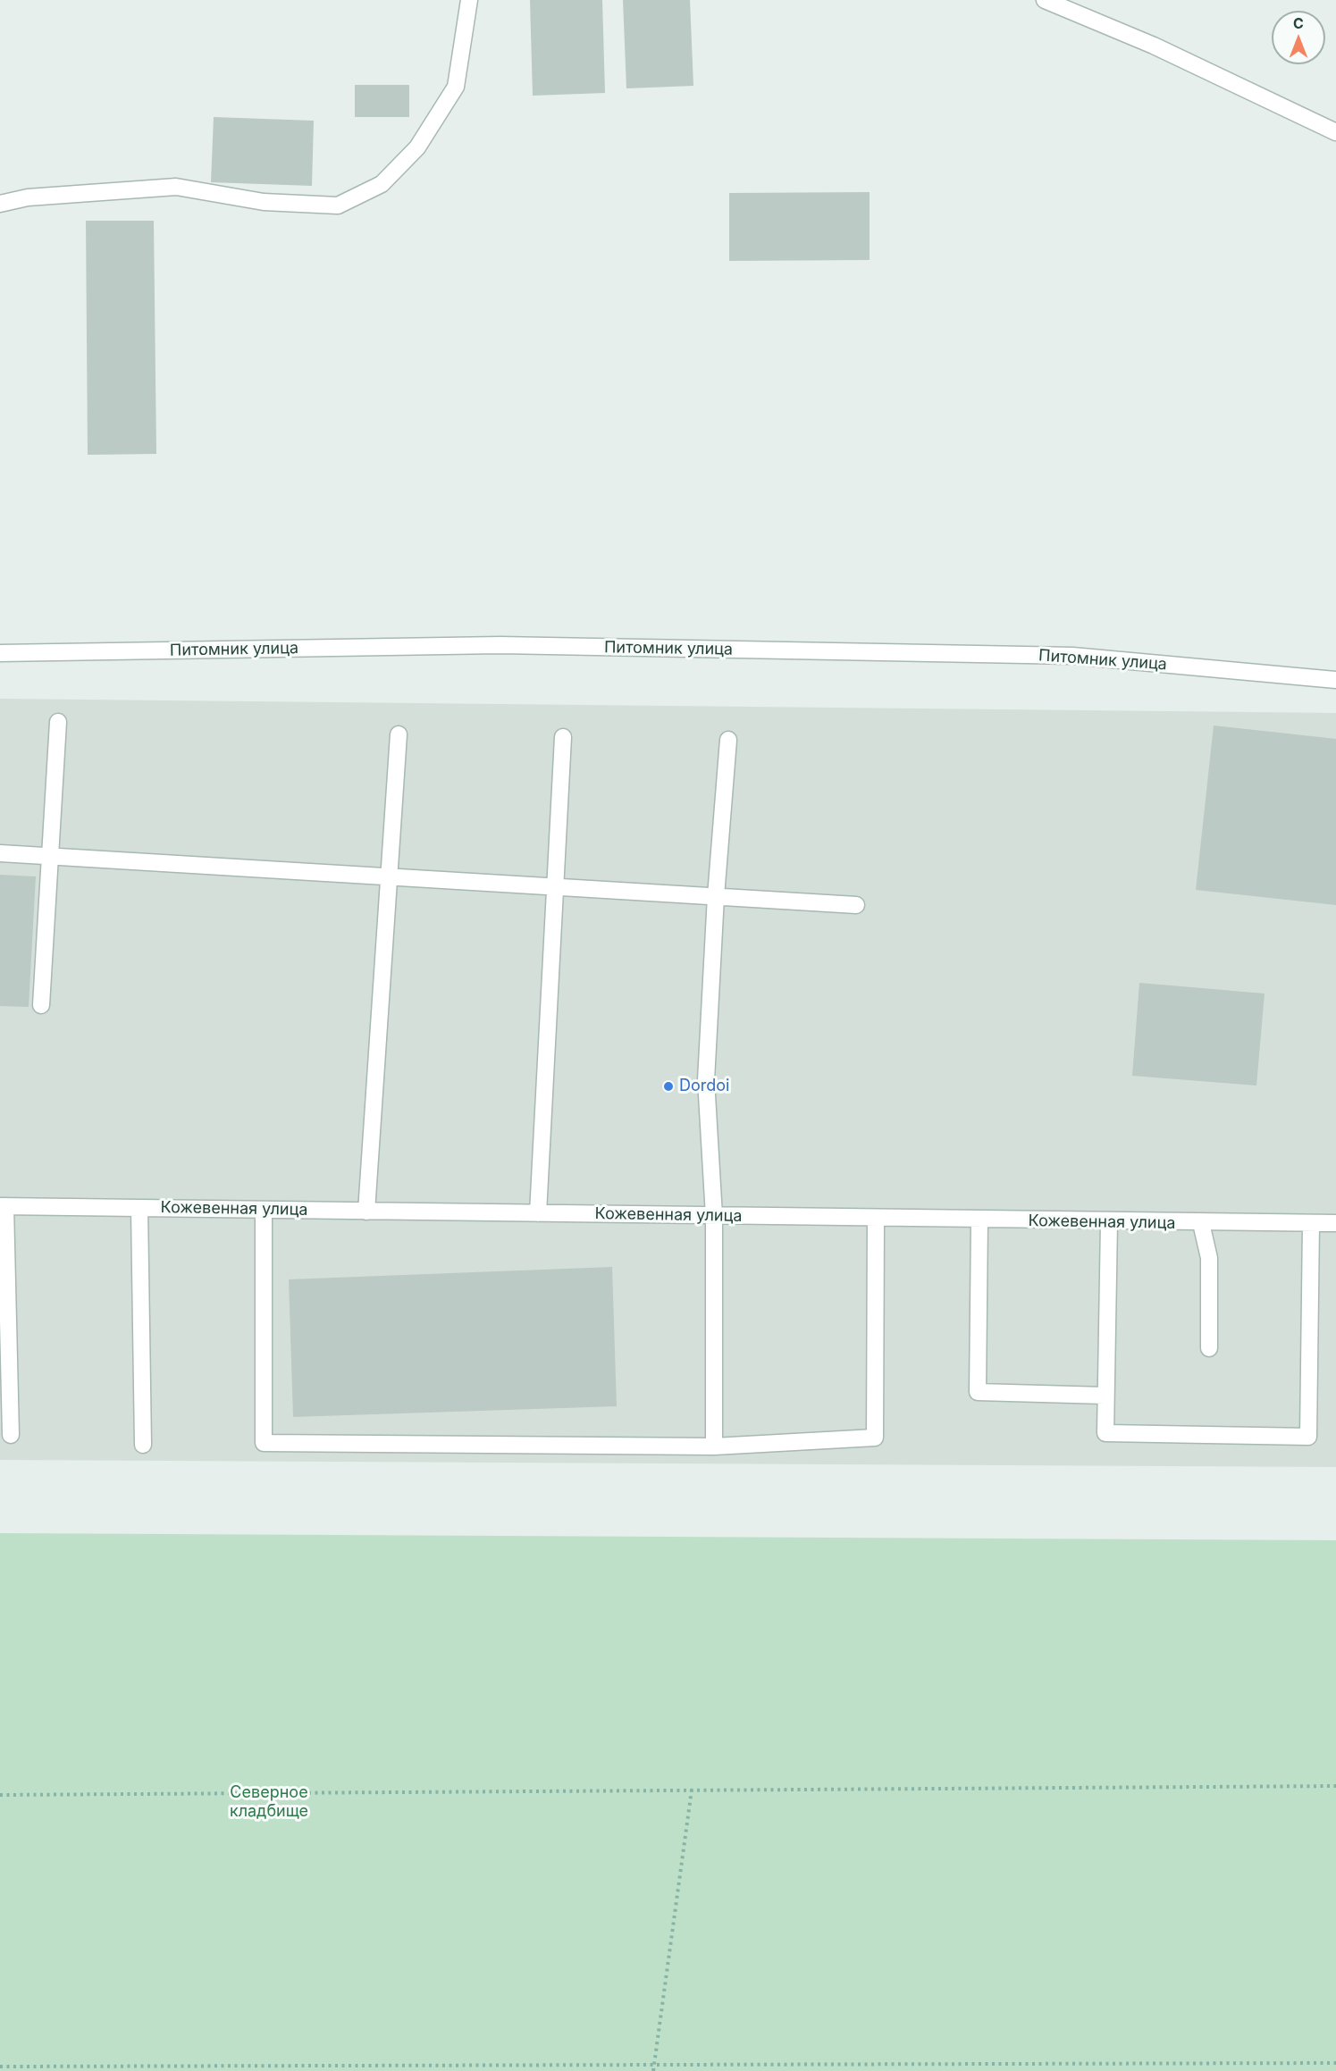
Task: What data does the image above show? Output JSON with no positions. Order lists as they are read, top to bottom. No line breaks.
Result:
{"streets":{"street":["Питомник улица","Кожевенная улица"]},"parks":["Северное кладбище"],"places":["Dordoi"],"north":"top"}
